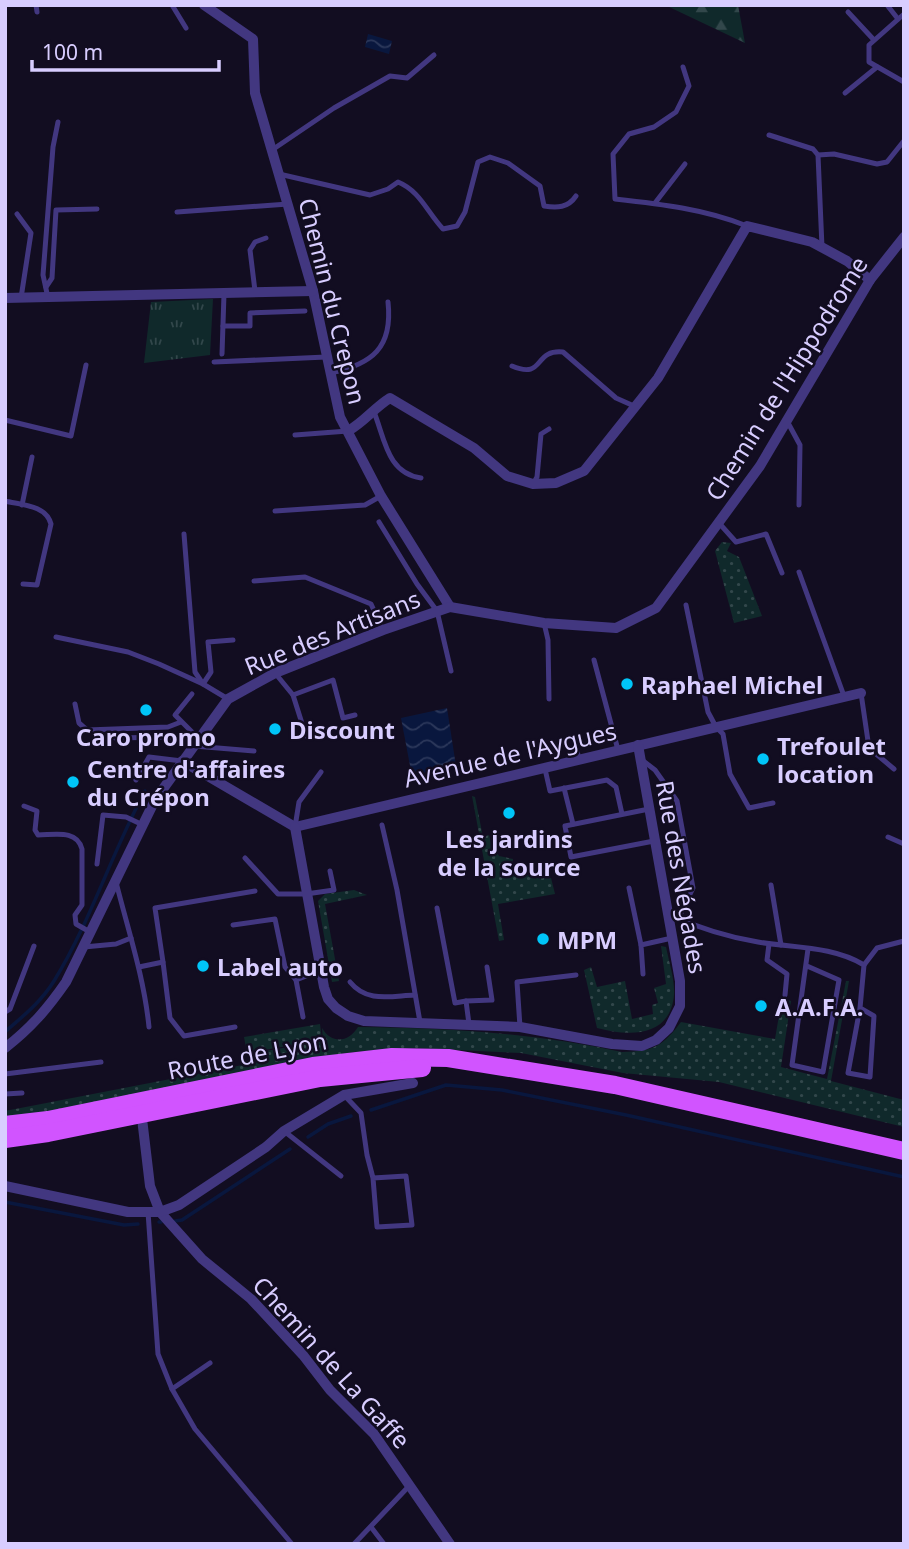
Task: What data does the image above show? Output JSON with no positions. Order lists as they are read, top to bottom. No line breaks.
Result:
{"streets":{"main road":["Route de Lyon"],"street":["Chemin du Crepon","Chemin de l'Hippodrome","Rue des Artisans","Avenue de l'Aygues","Rue des Négades","Chemin de La Gaffe"]},"crossings":[["Chemin du Crepon","Chemin de l'Hippodrome"],["Chemin du Crepon","Rue des Artisans"],["Chemin de l'Hippodrome","Rue des Artisans"],["Avenue de l'Aygues","Rue des Négades"],["Route de Lyon","Chemin de La Gaffe"]],"places":["Raphael Michel","Caro promo","Discount","Trefoulet location","Centre d'affaires du Crépon","Les jardins de la source","MPM","Label auto","A.A.F.A."],"scale_bar":"100 m"}
